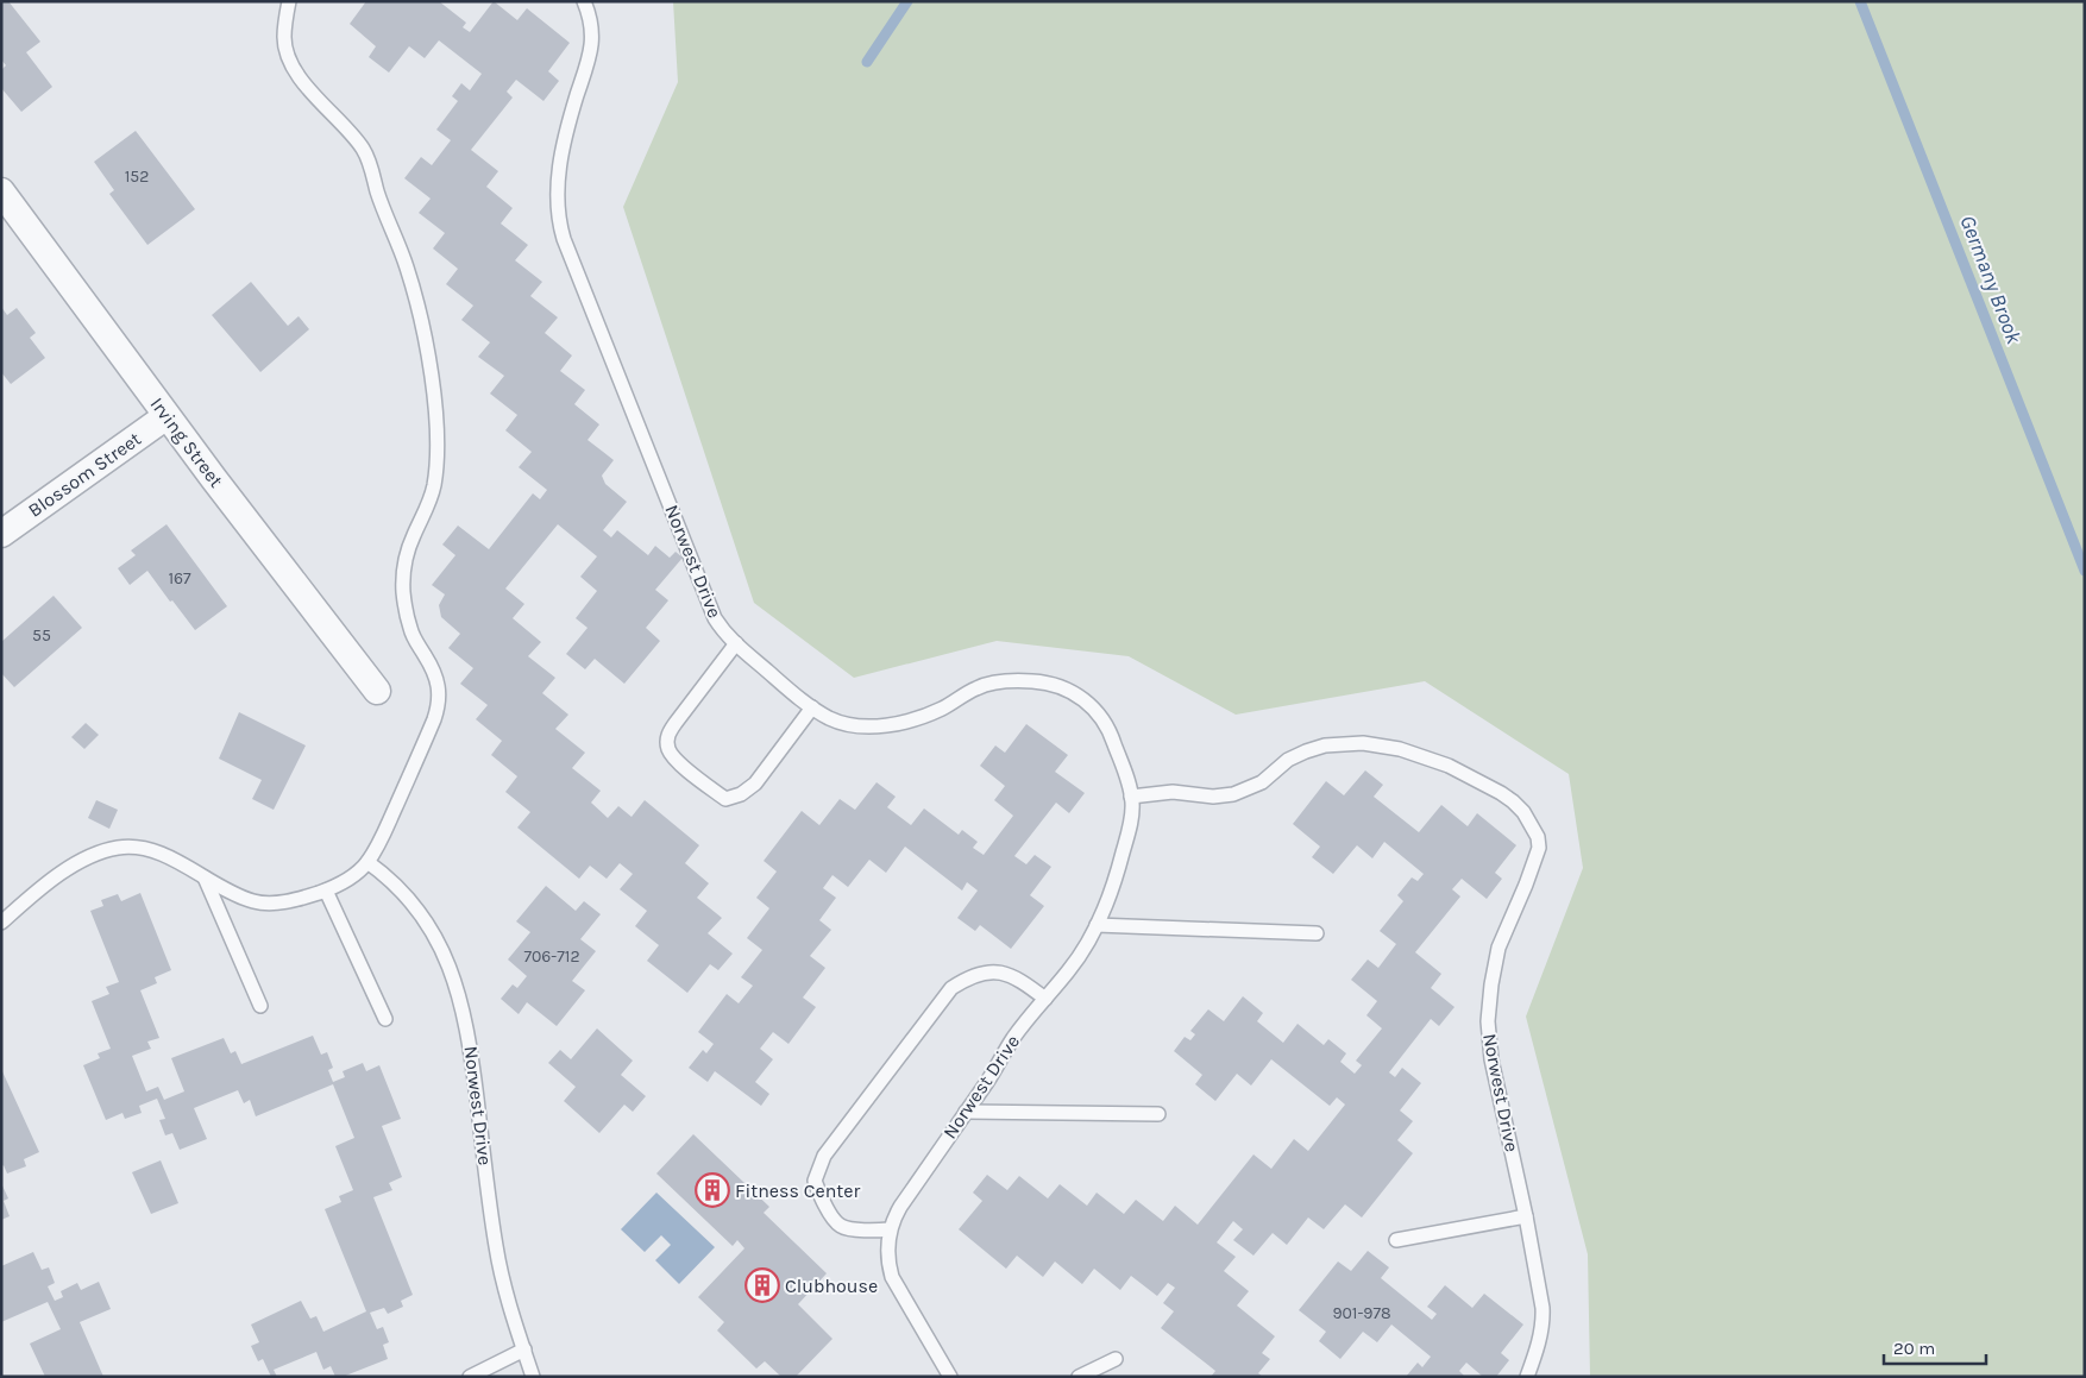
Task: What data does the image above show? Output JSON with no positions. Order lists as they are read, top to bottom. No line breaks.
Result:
{"streets":{"street":["Irving Street","Blossom Street"],"lane":["Norwest Drive"]},"crossings":[["Irving Street","Blossom Street"]],"water":["Germany Brook"],"places":{"building":["Fitness Center","Clubhouse"]},"house_numbers":["152","167","55","706-712","901-978"],"scale_bar":"20 m"}
